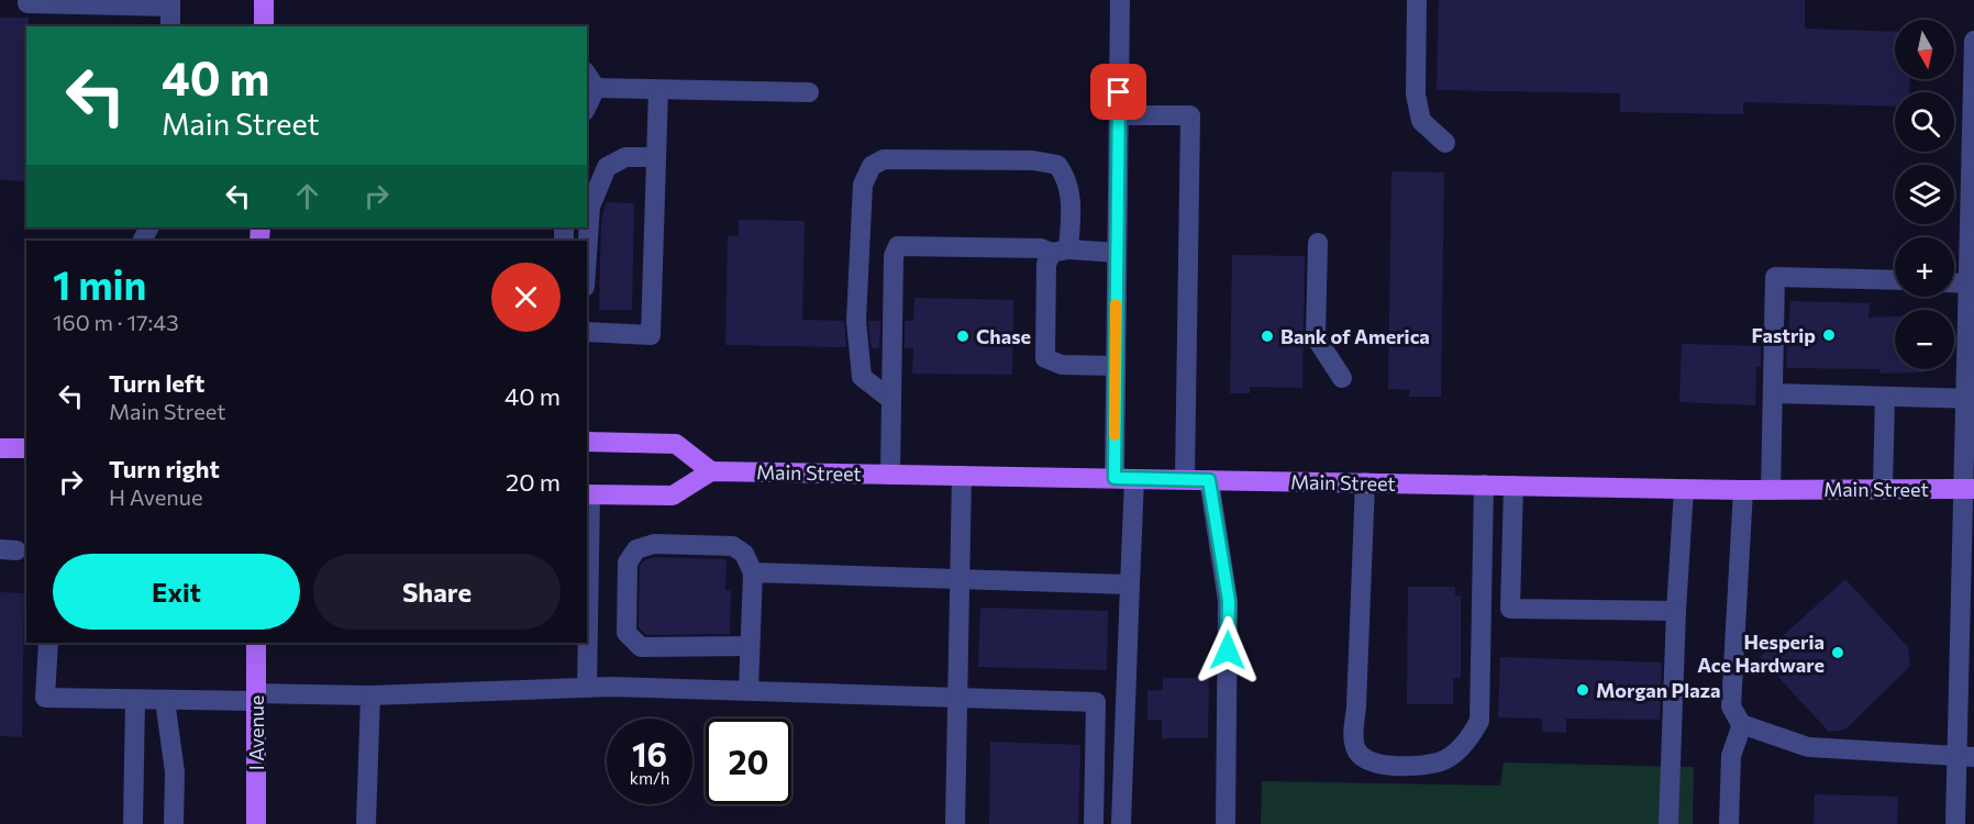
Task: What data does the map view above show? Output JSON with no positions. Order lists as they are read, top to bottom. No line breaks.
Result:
{"streets":{"main road":["Main Street","I Avenue"]},"places":["Fastrip","Chase","Bank of America","Hesperia Ace Hardware","Morgan Plaza"],"north":"bottom","page":{"map_buttons":["+","−"],"turn":["40 m","Main Street"],"heading":["1 min","160 m · 17:43"],"list":[{"name":"Turn left","note":"Main Street","value":"40 m"},{"name":"Turn right","note":"H Avenue","value":"20 m"}],"buttons":["Exit","Share"],"speed":"16 km/h","limit":"20"}}
